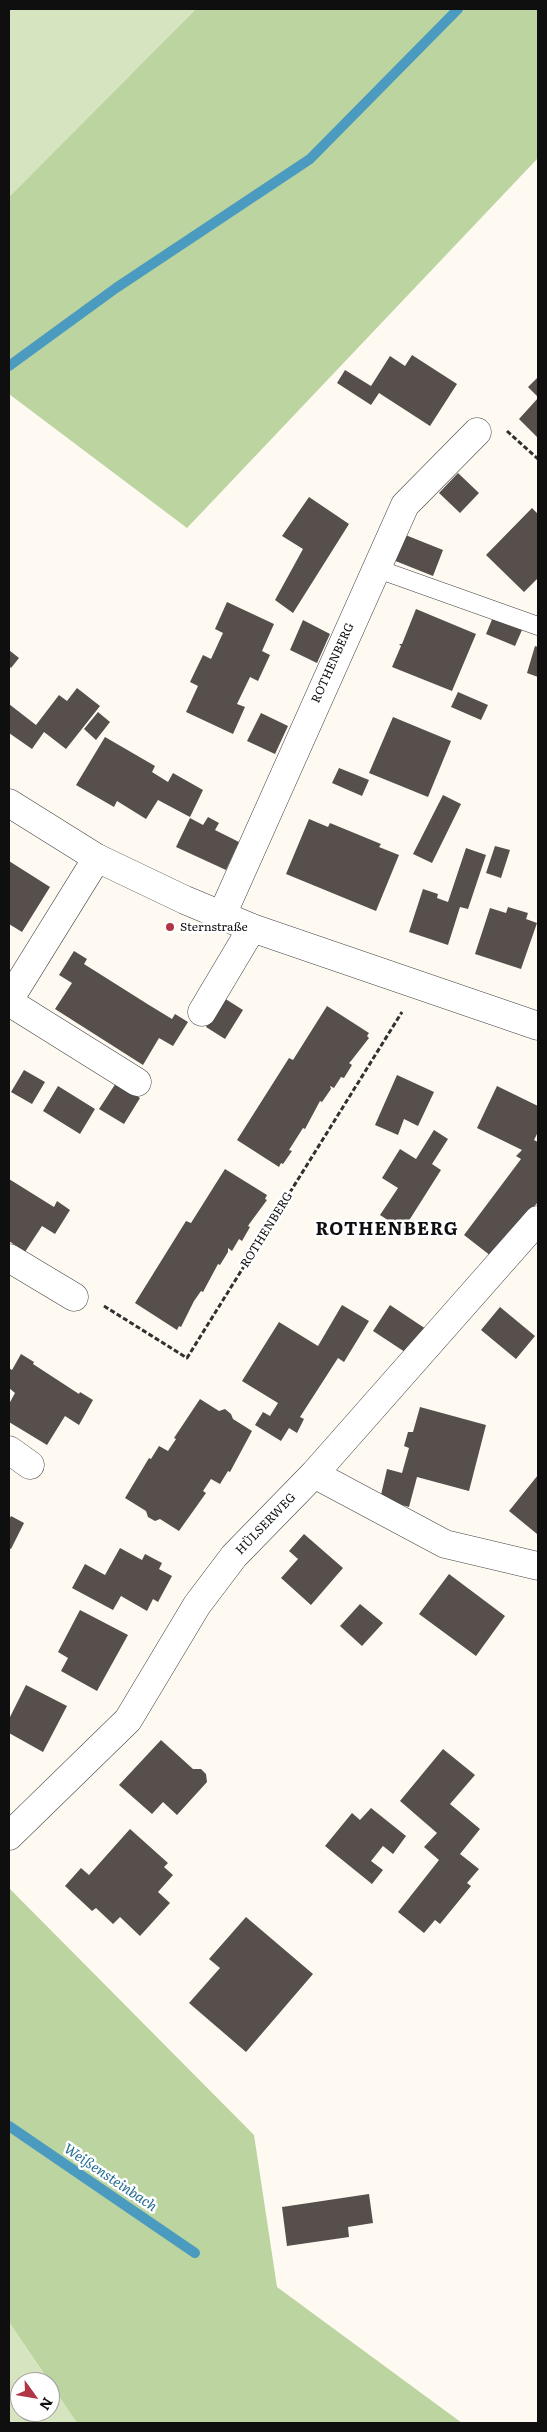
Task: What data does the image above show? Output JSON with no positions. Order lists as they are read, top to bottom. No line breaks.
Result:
{"streets":{"street":["ROTHENBERG","HÜLSERWEG"]},"districts":["ROTHENBERG"],"water":["Weißensteinbach"],"places":["Sternstraße"],"north":"bottom right"}
